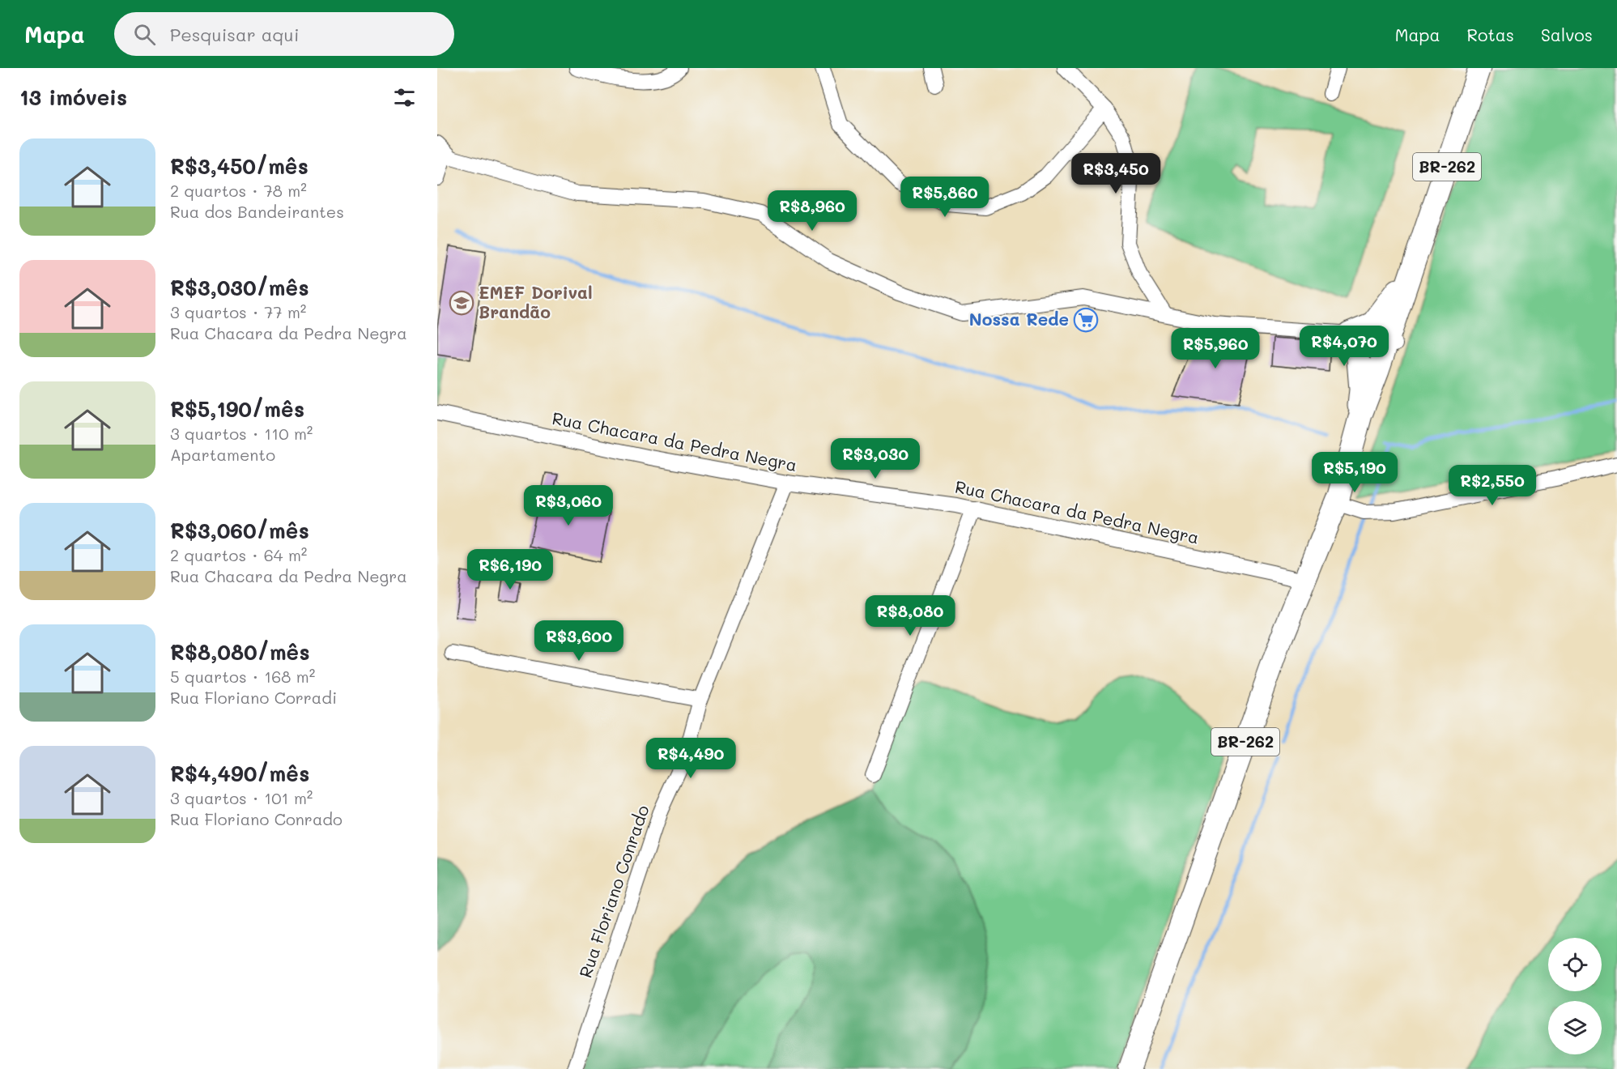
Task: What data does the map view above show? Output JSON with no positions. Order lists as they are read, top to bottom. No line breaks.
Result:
{"streets":{"highway":["BR-262"],"street":["Rua Chacara da Pedra Negra","Rua Floriano Conrado"]},"crossings":[["BR-262","Rua Chacara da Pedra Negra"],["Rua Chacara da Pedra Negra","Rua Floriano Conrado"]],"places":{"school or university":["EMEF Dorival Brandão"],"supermarket":["Nossa Rede"]},"page":{"header":"Mapa","search":"Pesquisar aqui","nav":["Mapa","Rotas","Salvos"],"heading":"13 imóveis","list":[{"name":"R$3,450/mês","note":"2 quartos · 78 m² · Rua dos Bandeirantes"},{"name":"R$3,030/mês","note":"3 quartos · 77 m² · Rua Chacara da Pedra Negra"},{"name":"R$5,190/mês","note":"3 quartos · 110 m² · Apartamento"},{"name":"R$3,060/mês","note":"2 quartos · 64 m² · Rua Chacara da Pedra Negra"},{"name":"R$8,080/mês","note":"5 quartos · 168 m² · Rua Floriano Corradi"},{"name":"R$4,490/mês","note":"3 quartos · 101 m² · Rua Floriano Conrado"}],"price":["R$3,450","R$5,860","R$8,960","R$4,070","R$5,960","R$3,030","R$5,190","R$2,550","R$3,060","R$6,190","R$8,080","R$3,600","R$4,490"]}}
